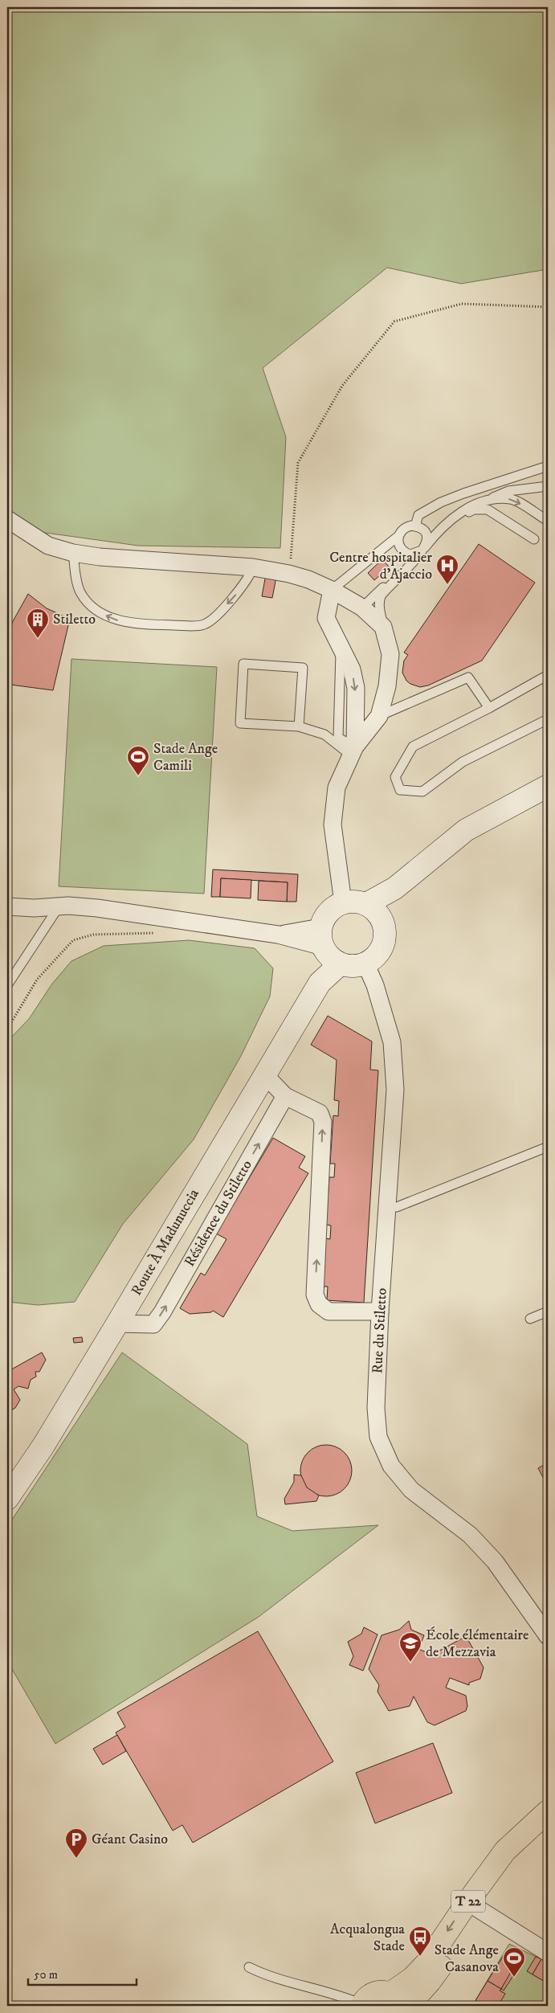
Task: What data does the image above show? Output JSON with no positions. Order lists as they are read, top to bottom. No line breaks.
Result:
{"streets":{"main road":["Route À Madunuccia","T 22"],"street":["Résidence du Stiletto","Rue du Stiletto"]},"crossings":[["Résidence du Stiletto","Route À Madunuccia"],["Route À Madunuccia","Rue du Stiletto"]],"one_way":["Résidence du Stiletto"],"places":{"hospital":["Centre hospitalier d'Ajaccio"],"building":["Stiletto"],"sports":["Stade Ange Camili","Stade Ange Casanova"],"school or university":["École élémentaire de Mezzavia"],"parking":["Géant Casino"],"bus stop":["Acqualongua Stade"]},"scale_bar":"50 m"}
